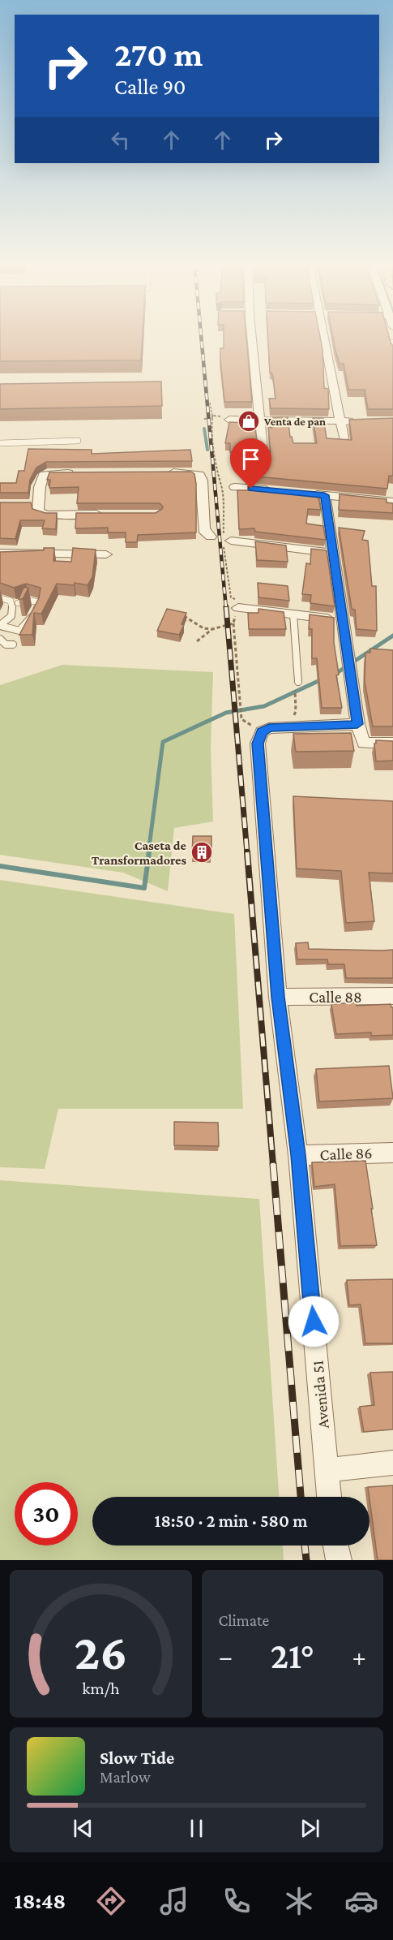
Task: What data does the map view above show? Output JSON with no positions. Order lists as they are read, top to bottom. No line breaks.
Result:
{"streets":{"street":["Calle 88","Calle 86","Avenida 51"]},"crossings":[["Calle 88","Avenida 51"],["Calle 86","Avenida 51"]],"places":{"shop":["Venta de pan"],"building":["Caseta de Transformadores"]},"page":{"turn":["270 m","Calle 90"],"limit":"30","trip":"18:50 · 2 min · 580 m","tile":"Climate","heat":["−","21°","+"],"song":["Slow Tide","Marlow"],"tabs":"18:48","gauge":["26","km/h"]}}
